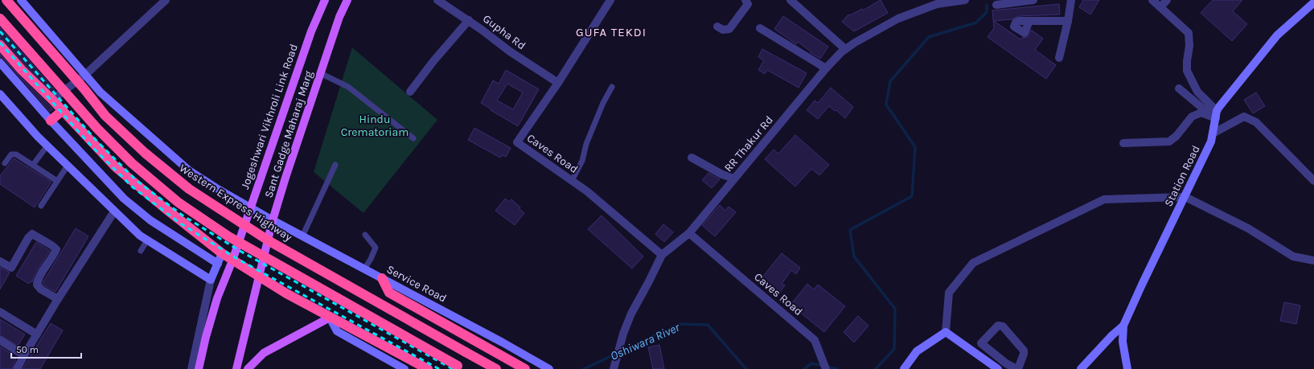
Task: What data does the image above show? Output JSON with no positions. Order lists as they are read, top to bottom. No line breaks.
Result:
{"streets":{"highway":["Western Express Highway"],"main road":["Jogeshwari Vikhroli Link Road","Sant Gadge Maharaj Marg","Station Road","Service Road"],"street":["Gupha Rd","RR Thakur Rd","Caves Road"]},"crossings":[["Gupha Rd","Caves Road"],["Jogeshwari Vikhroli Link Road","Service Road"],["Sant Gadge Maharaj Marg","Service Road"],["RR Thakur Rd","Caves Road"]],"districts":["GUFA TEKDI"],"water":["Oshiwara River"],"parks":["Hindu Crematoriam"],"scale_bar":"50 m"}
